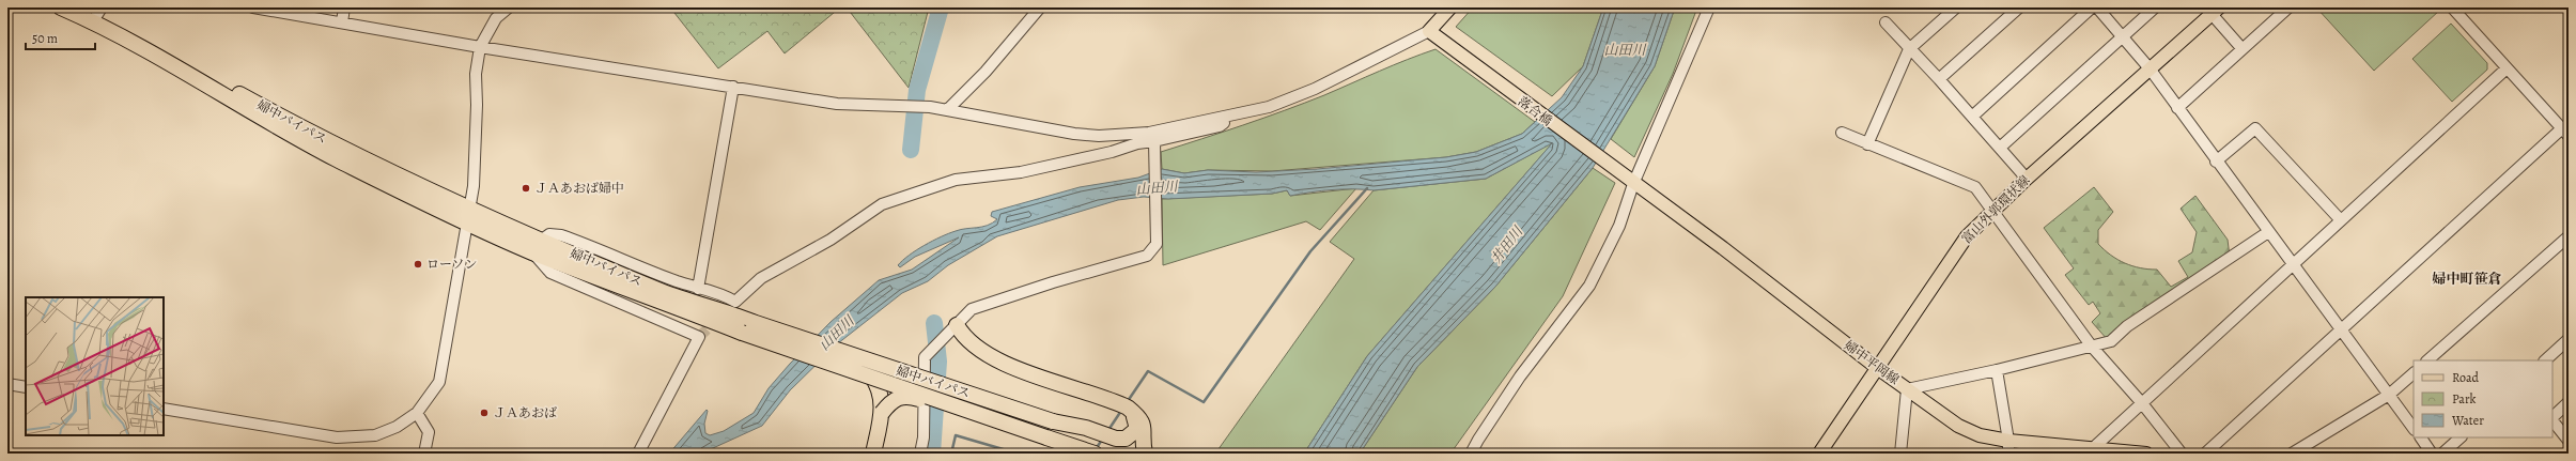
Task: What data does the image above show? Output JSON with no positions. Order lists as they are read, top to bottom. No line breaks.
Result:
{"streets":{"highway":["婦中バイパス"],"main road":["落合橋","富山外郭環状線","婦中平岡線"]},"crossings":[["落合橋","婦中平岡線"],["富山外郭環状線","婦中平岡線"]],"districts":["婦中町笹倉"],"water":["山田川","井田川"],"places":["ＪＡあおば婦中","ローソン","ＪＡあおば"],"legend":["Road","Park","Water"],"scale_bar":"50 m"}
